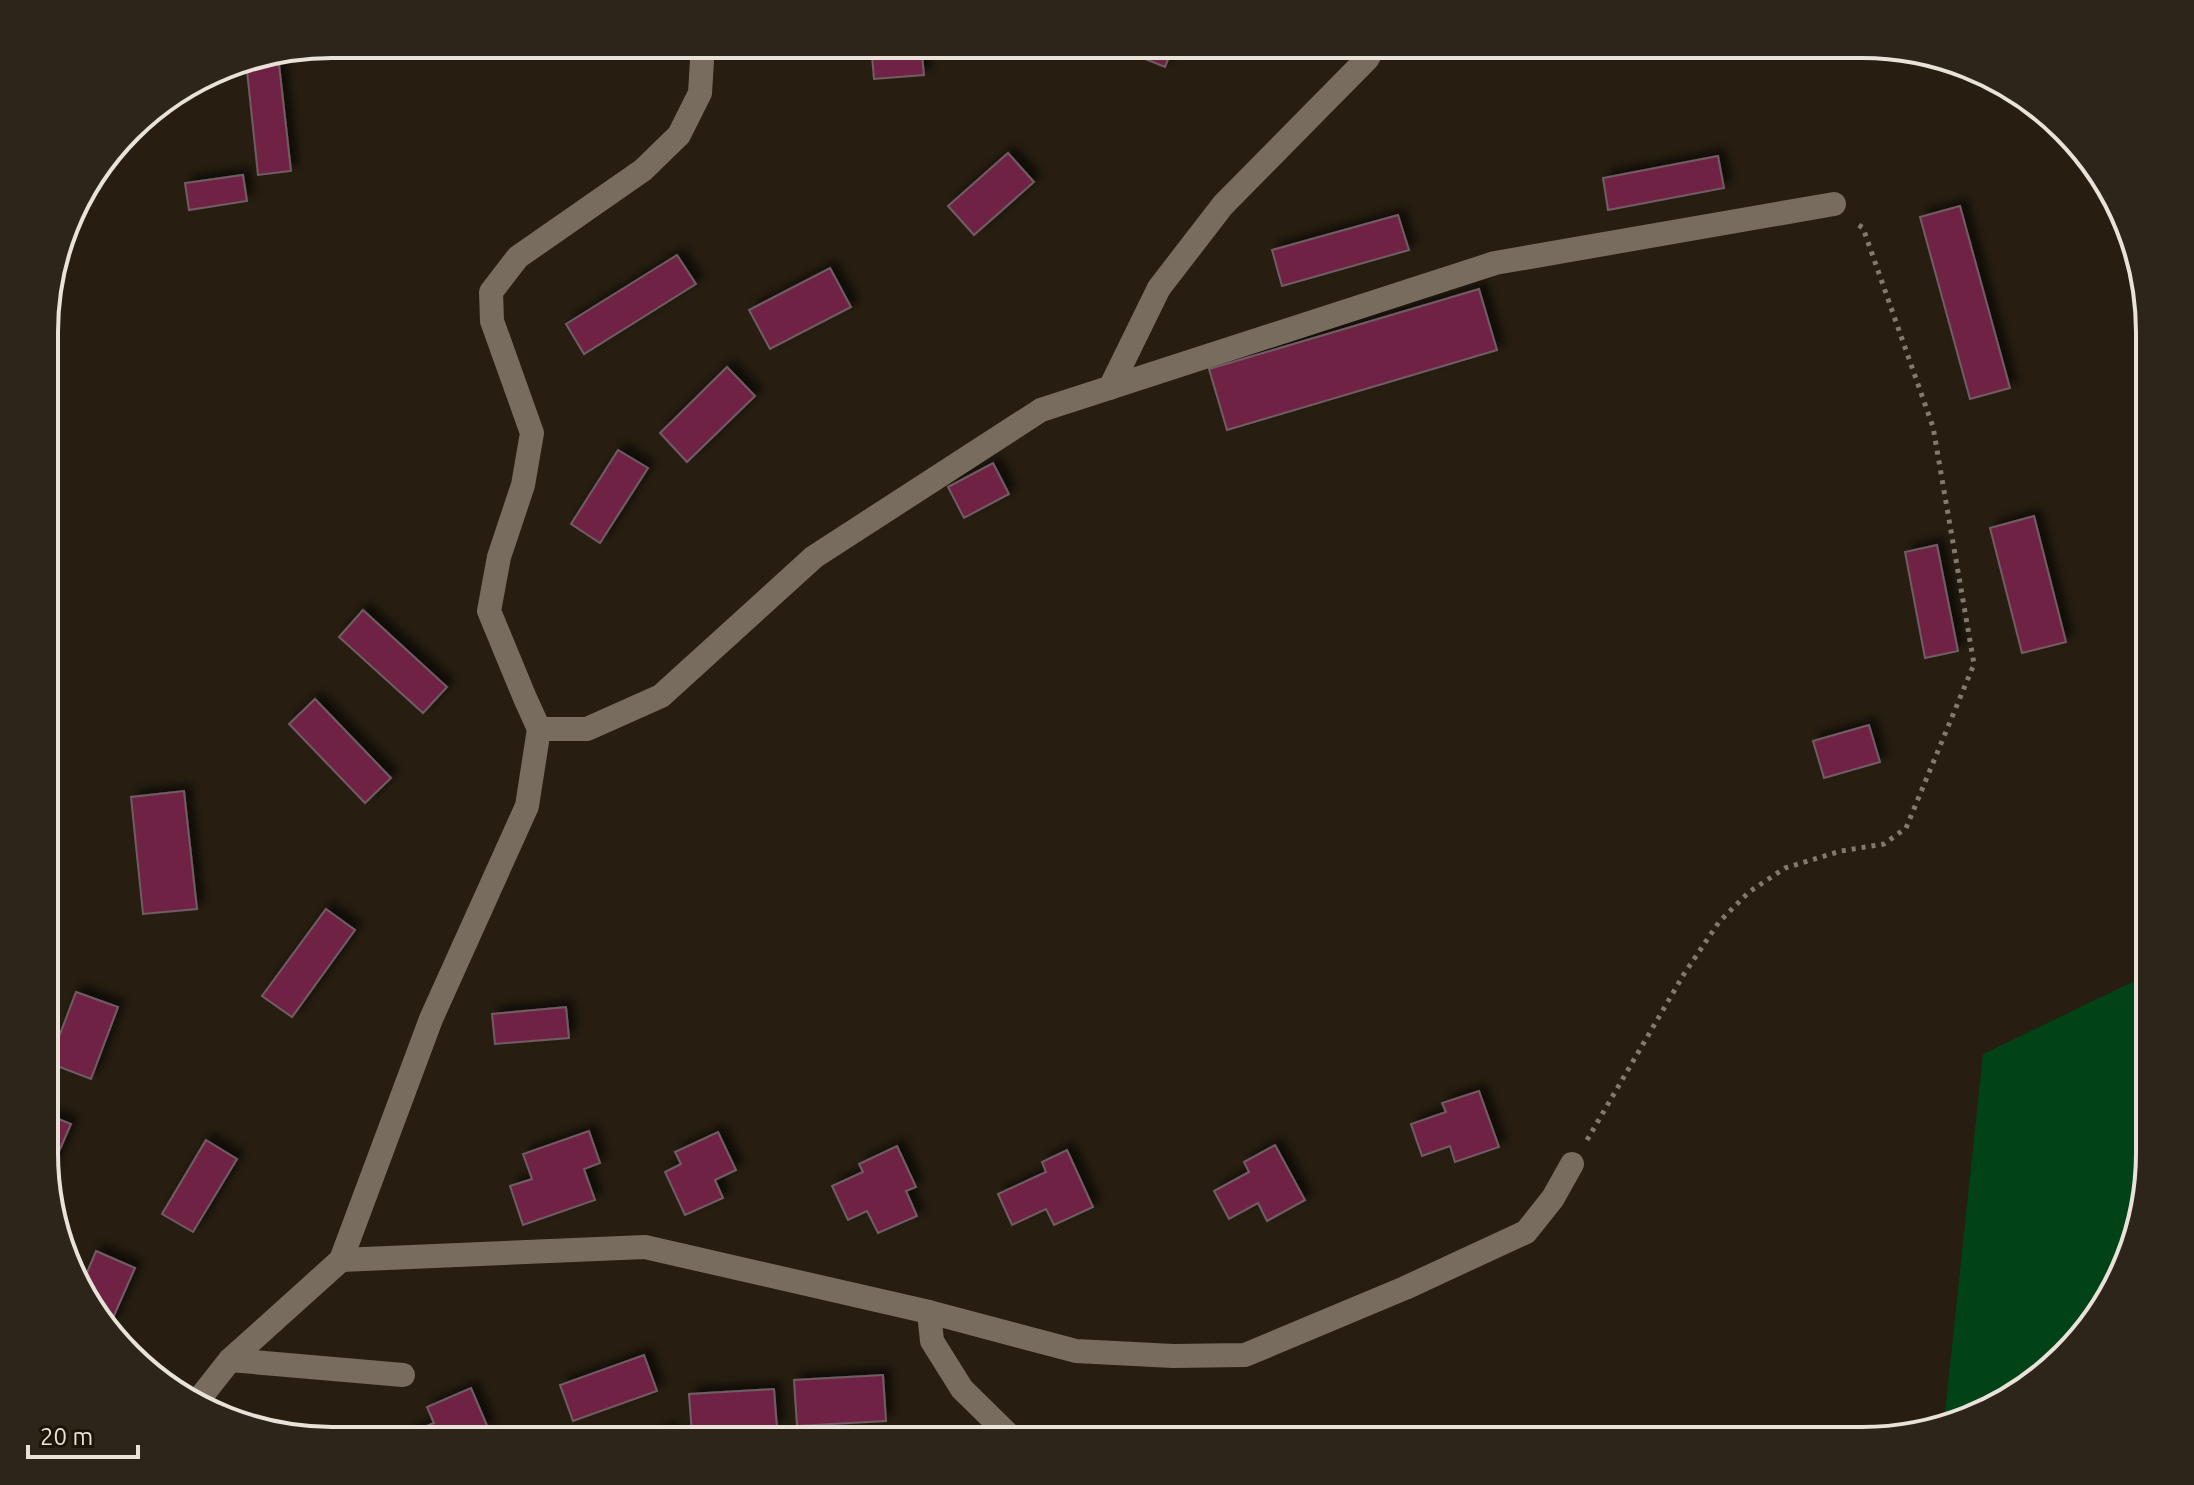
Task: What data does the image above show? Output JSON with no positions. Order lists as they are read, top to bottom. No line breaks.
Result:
{"scale_bar":"20 m"}
